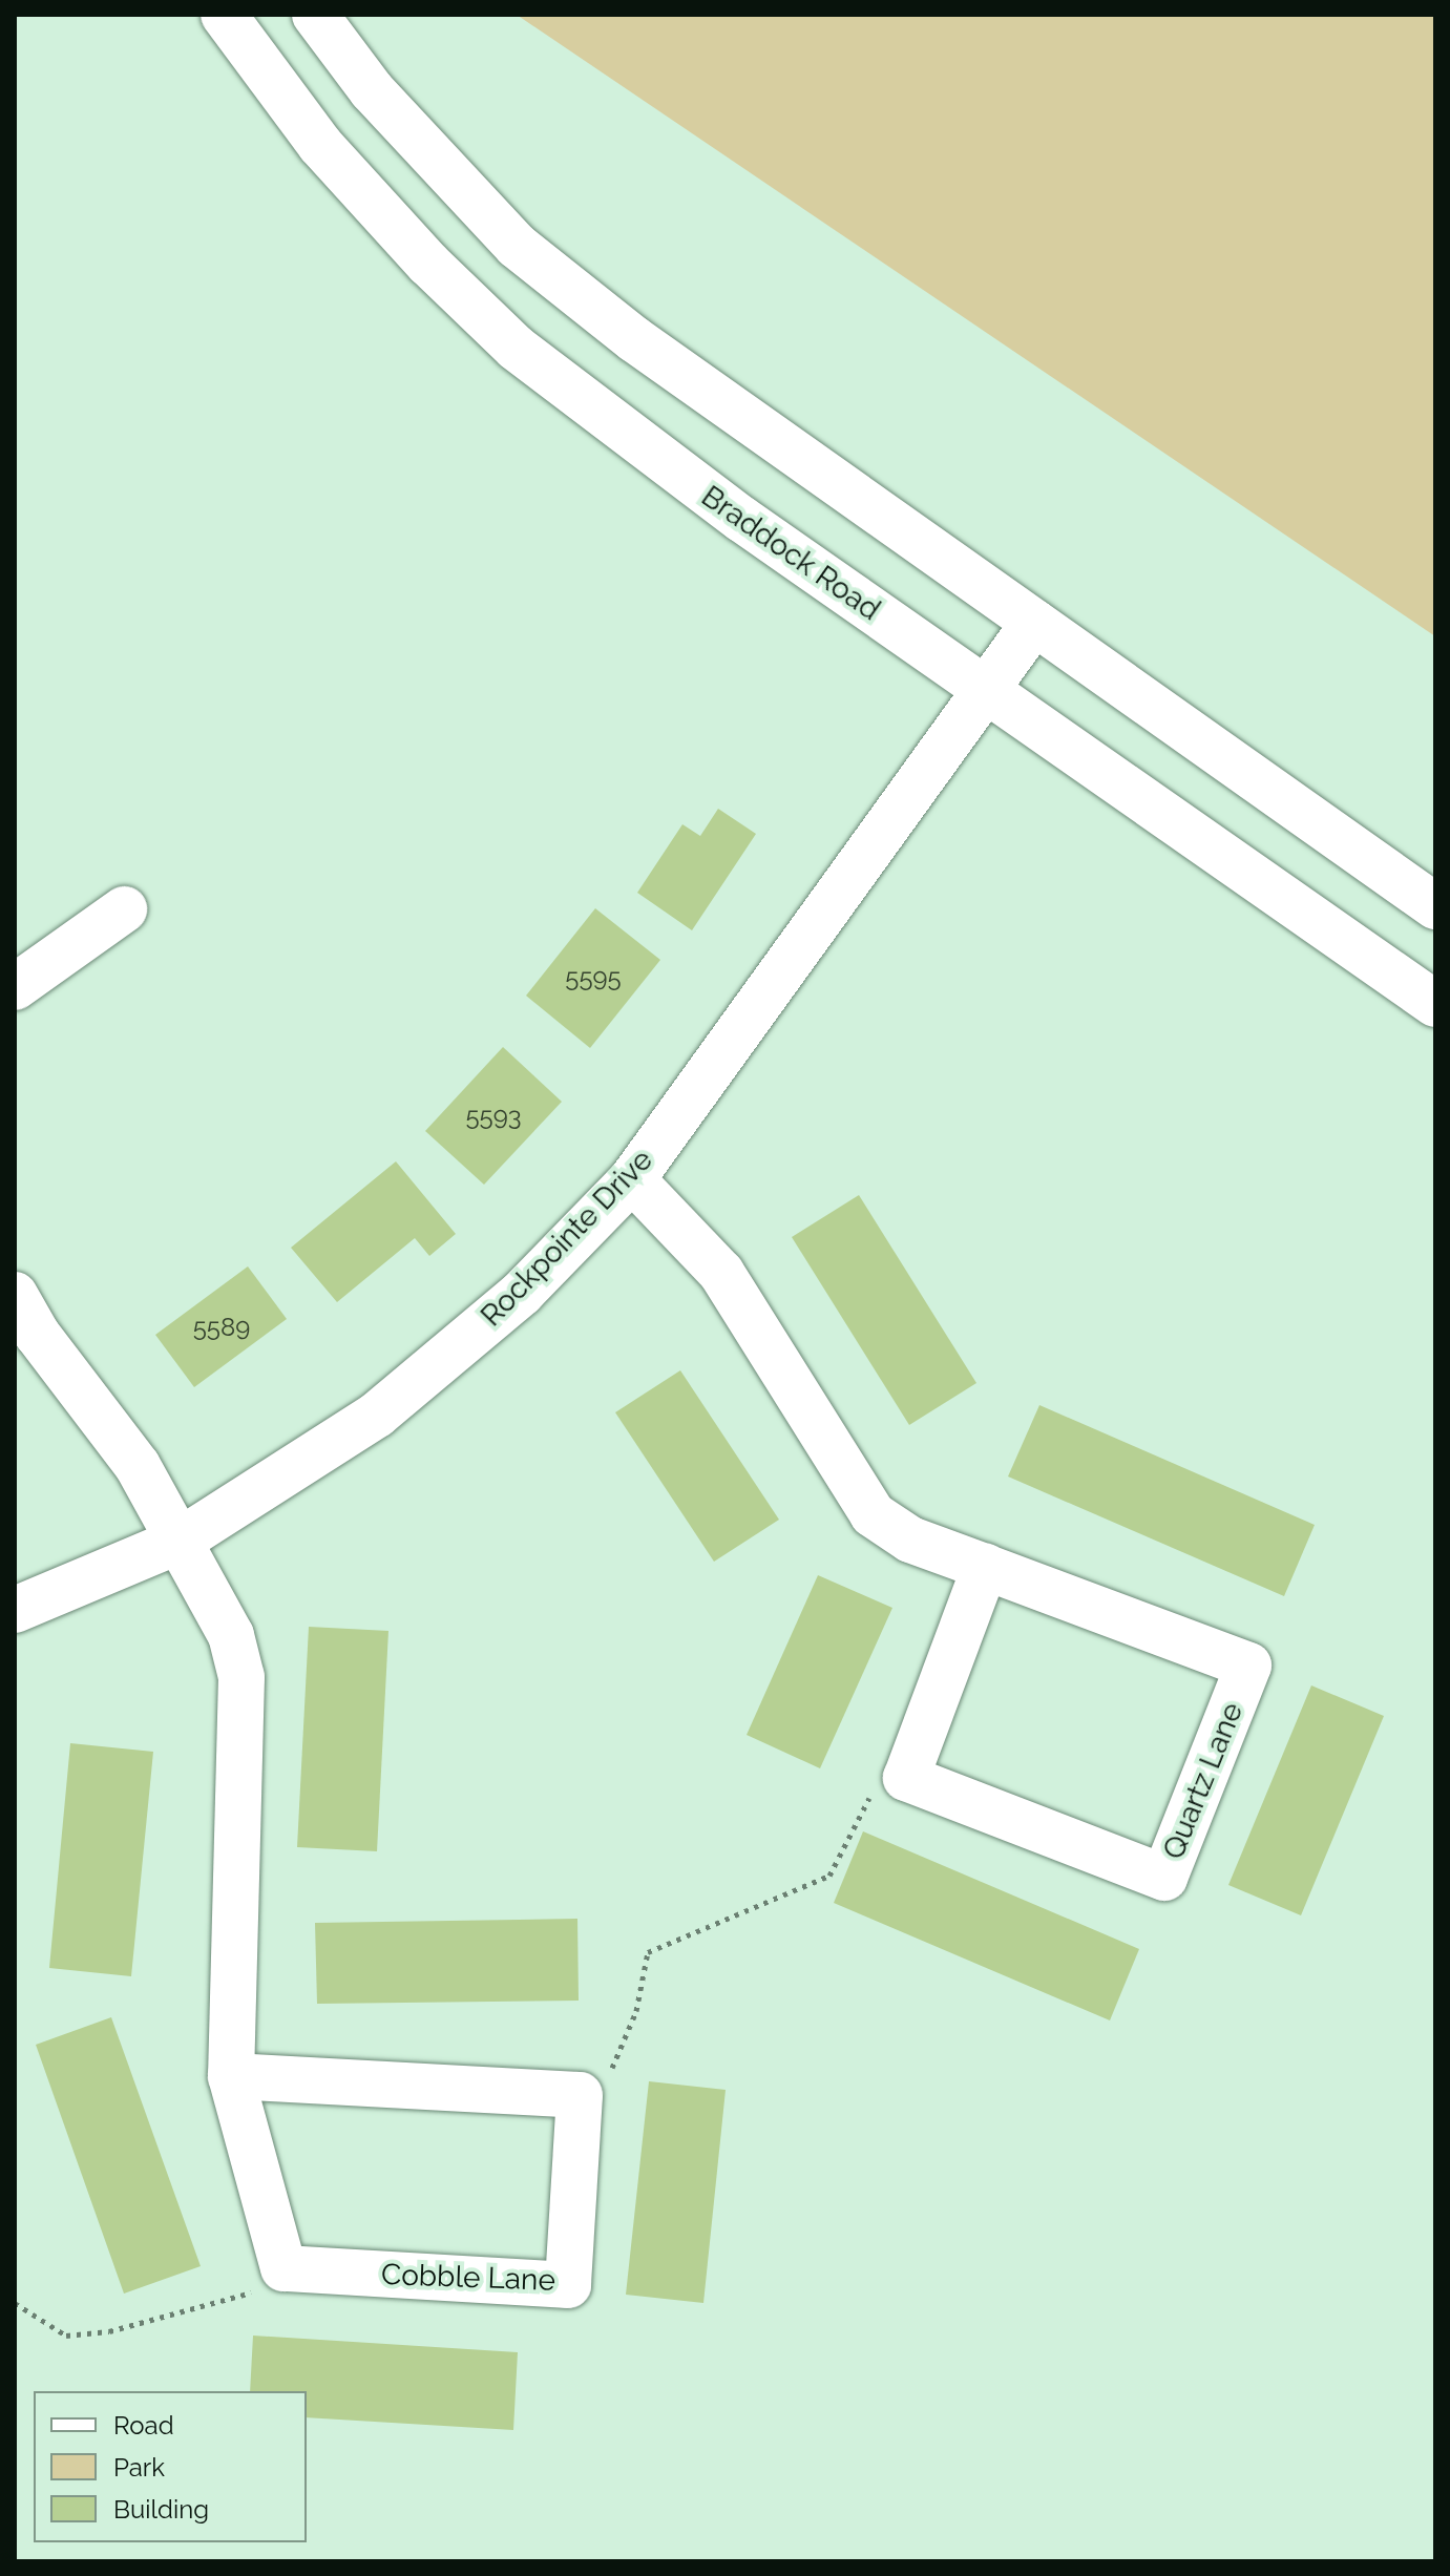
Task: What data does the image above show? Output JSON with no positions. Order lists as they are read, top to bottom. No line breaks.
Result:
{"streets":{"street":["Braddock Road","Rockpointe Drive","Quartz Lane","Cobble Lane"]},"crossings":[["Braddock Road","Rockpointe Drive"],["Rockpointe Drive","Quartz Lane"]],"house_numbers":["5595","5593","5589"],"legend":["Road","Park","Building"]}
